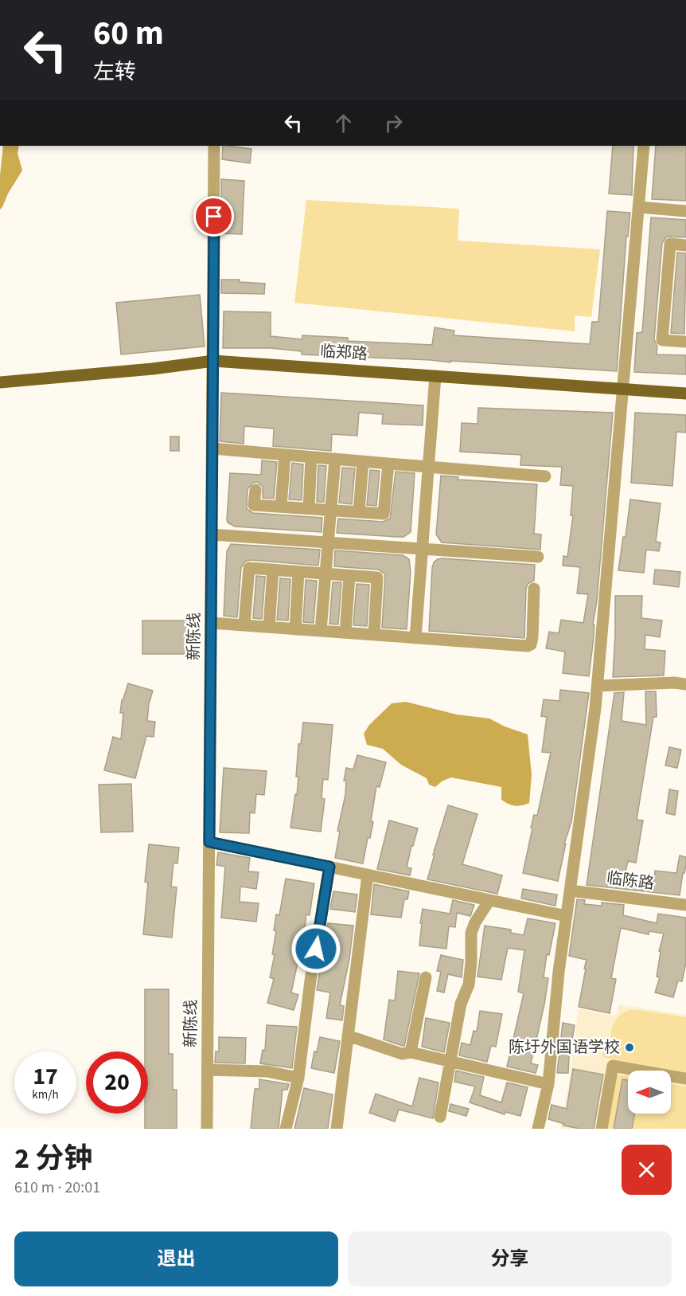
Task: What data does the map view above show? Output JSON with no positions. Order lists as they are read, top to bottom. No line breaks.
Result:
{"streets":{"main road":["临郑路"],"street":["新陈线","临陈路"]},"crossings":[["临郑路","新陈线"]],"places":["陈圩外国语学校"],"north":"left","page":{"turn":["60 m","左转"],"speed":"17 km/h","limit":"20","heading":["2 分钟","610 m · 20:01"],"buttons":["退出","分享"]}}
